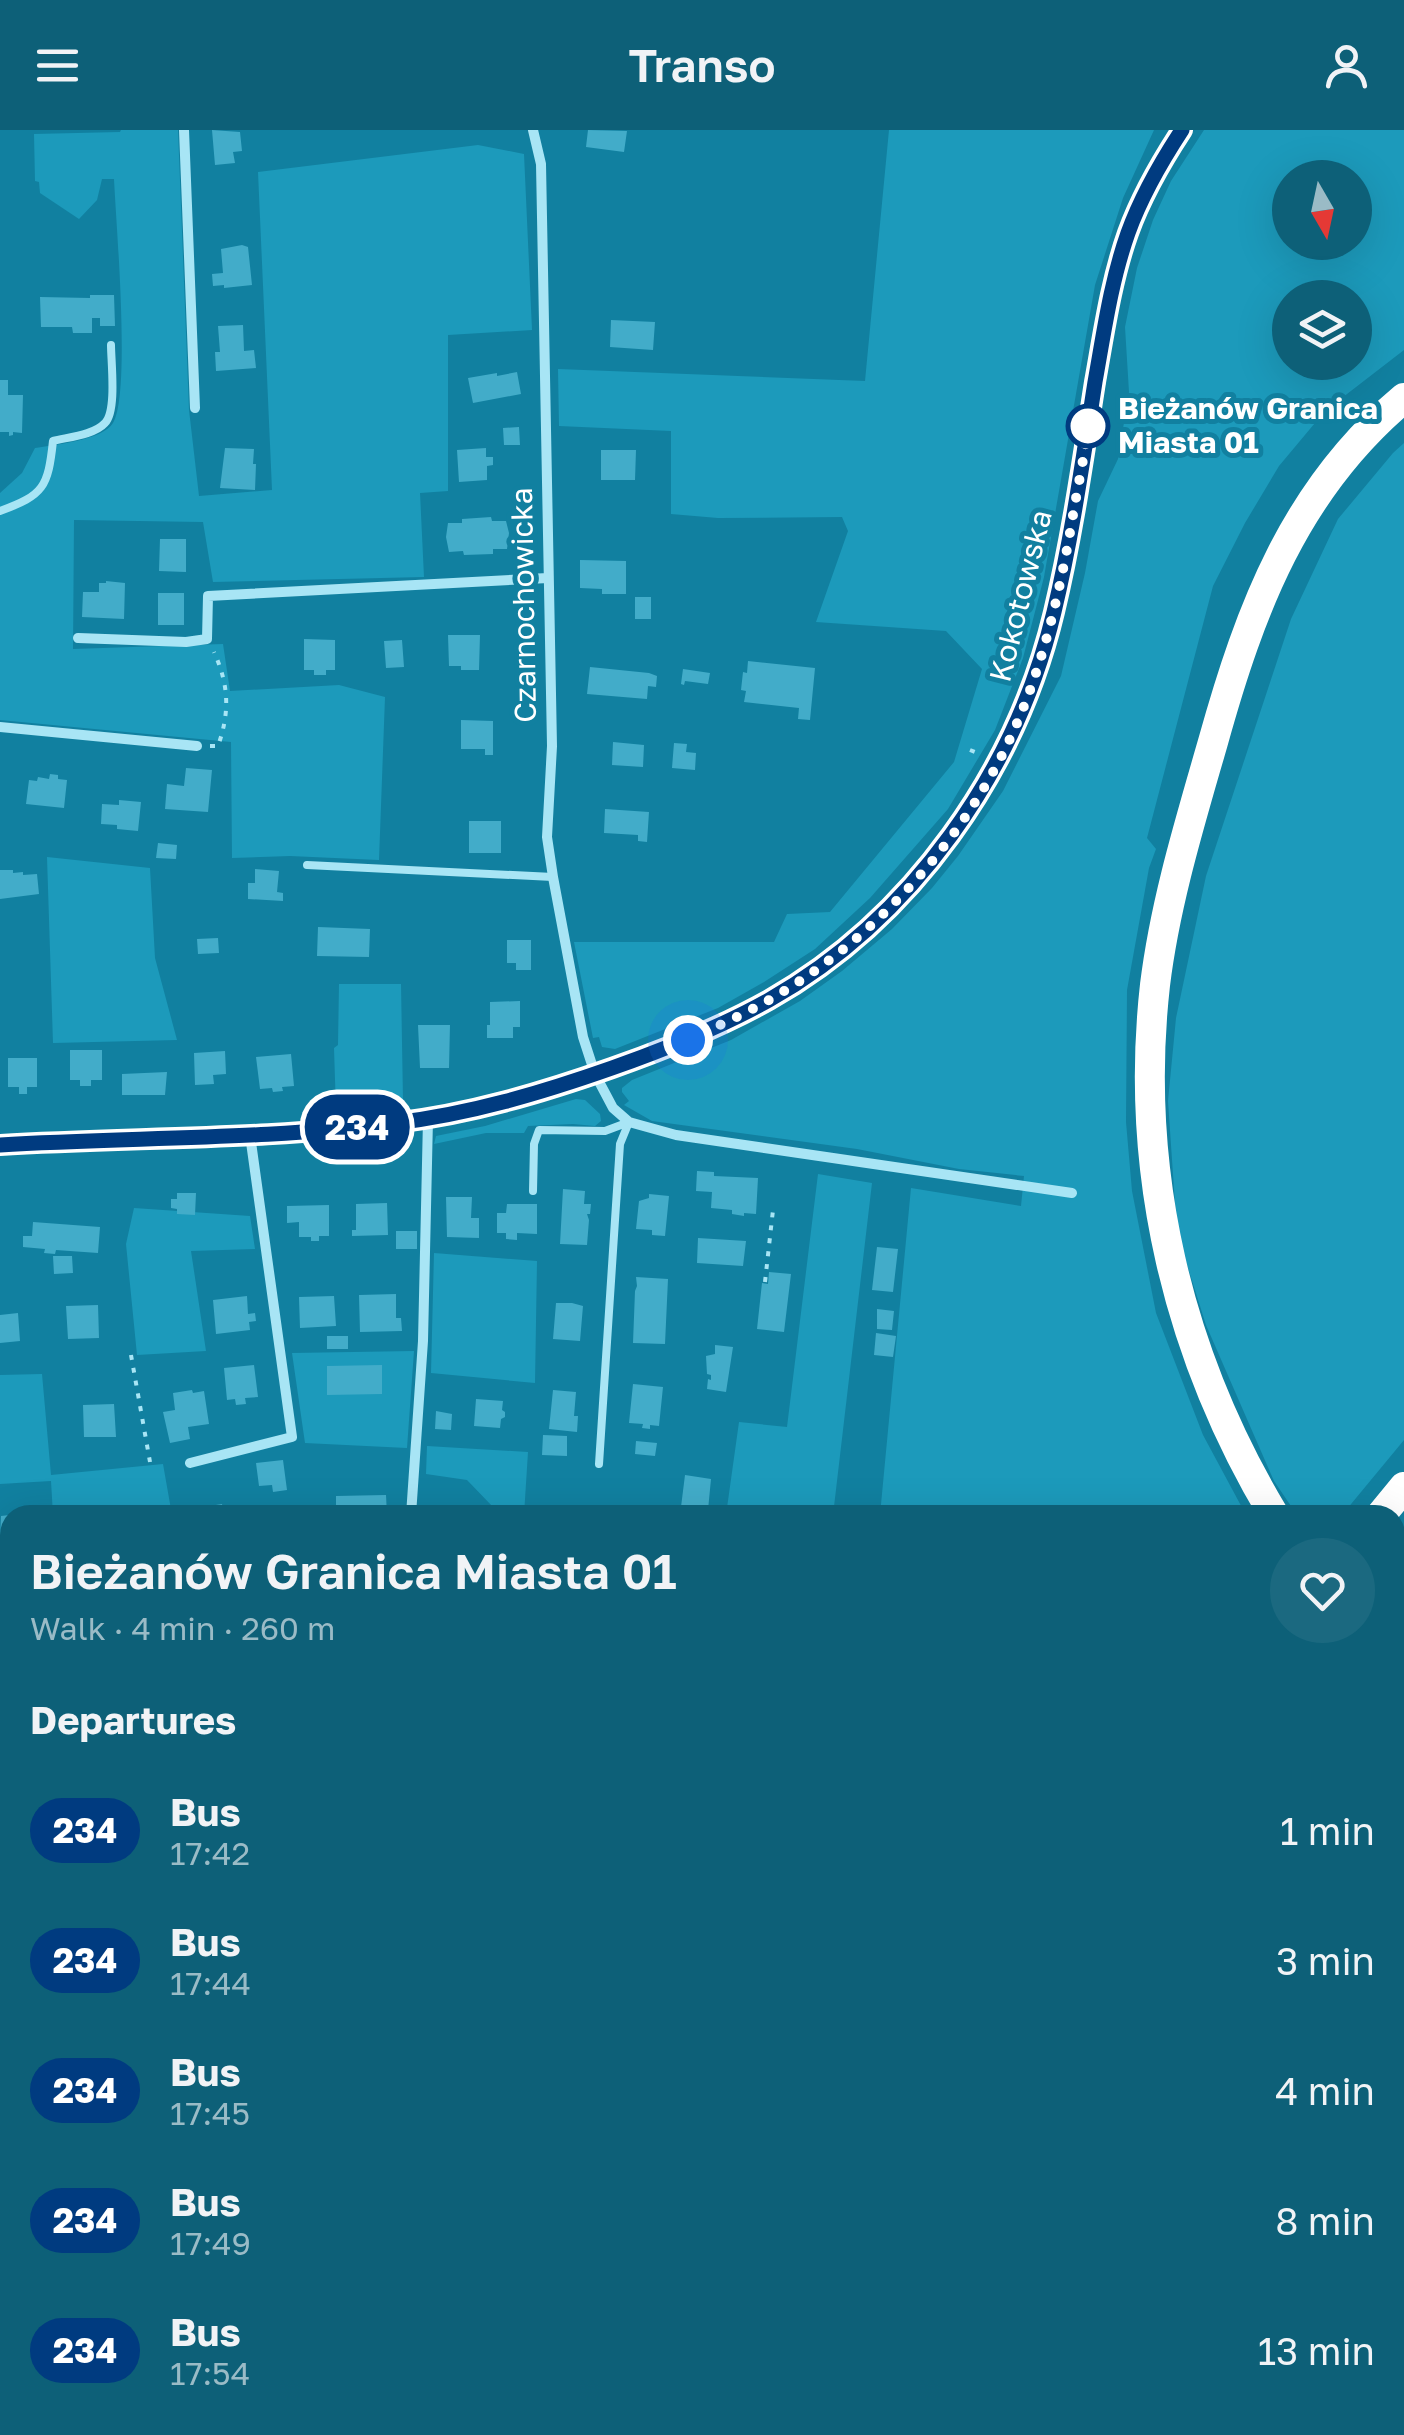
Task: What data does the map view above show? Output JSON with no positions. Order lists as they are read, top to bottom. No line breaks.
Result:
{"streets":{"street":["Kokotowska","Czarnochowicka"]},"crossings":[["Kokotowska","Czarnochowicka"]],"places":["Bieżanów Granica Miasta 01"],"lines":["bus line 234"],"north":"bottom","page":{"header":"Transo","on_map":"234","heading":[["Bieżanów Granica Miasta 01","Walk · 4 min · 260 m"],"Departures"],"list":[{"mark":"234","name":"Bus","note":"17:42","value":"1 min"},{"mark":"234","name":"Bus","note":"17:44","value":"3 min"},{"mark":"234","name":"Bus","note":"17:45","value":"4 min"},{"mark":"234","name":"Bus","note":"17:49","value":"8 min"},{"mark":"234","name":"Bus","note":"17:54","value":"13 min"}]}}
